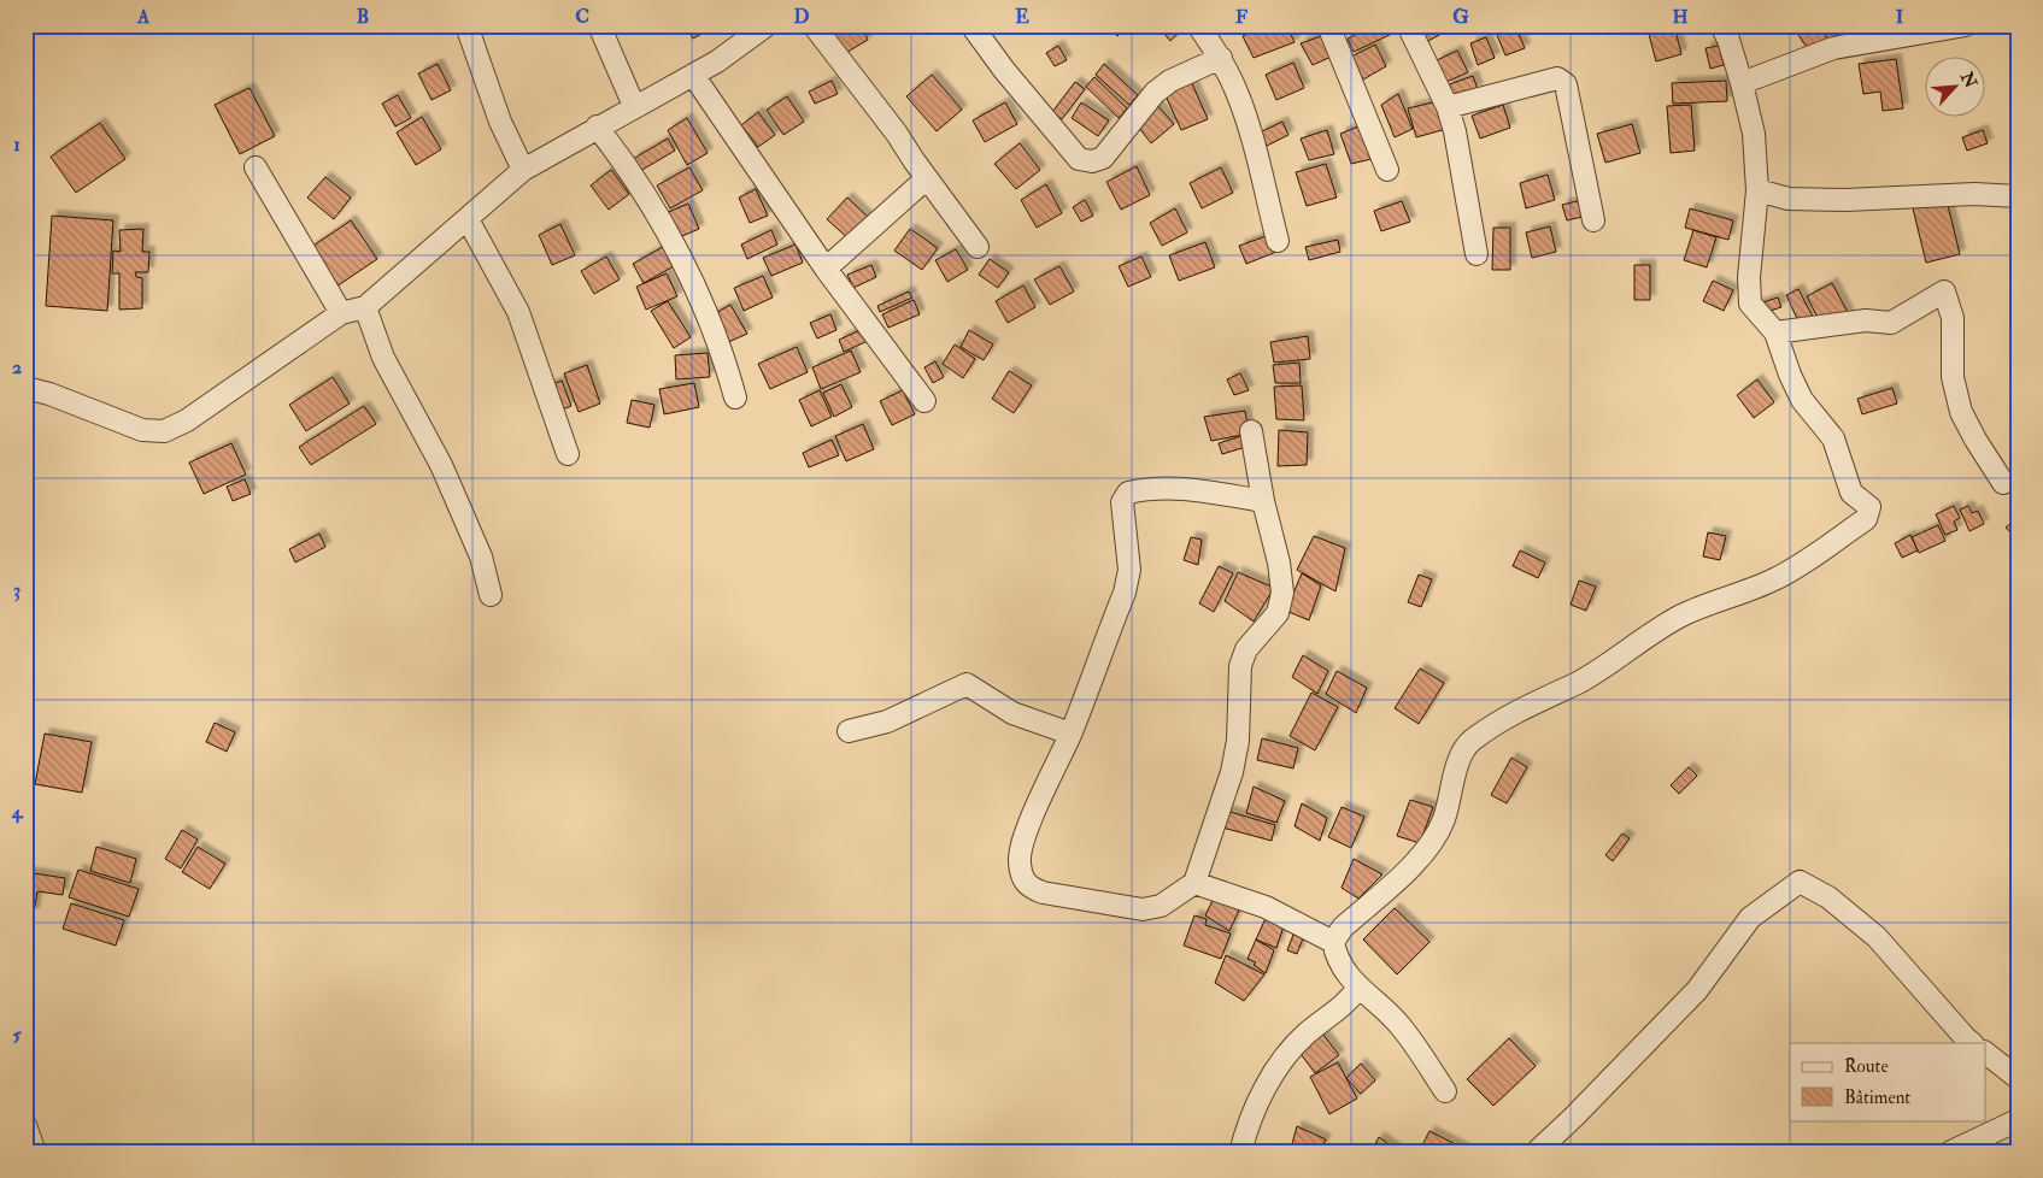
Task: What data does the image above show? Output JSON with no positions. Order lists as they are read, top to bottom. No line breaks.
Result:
{"legend":["Route","Bâtiment"],"north":"top right","grid":{"columns":["A","B","C","D","E","F","G","H","I"],"rows":["1","2","3","4","5"]}}
